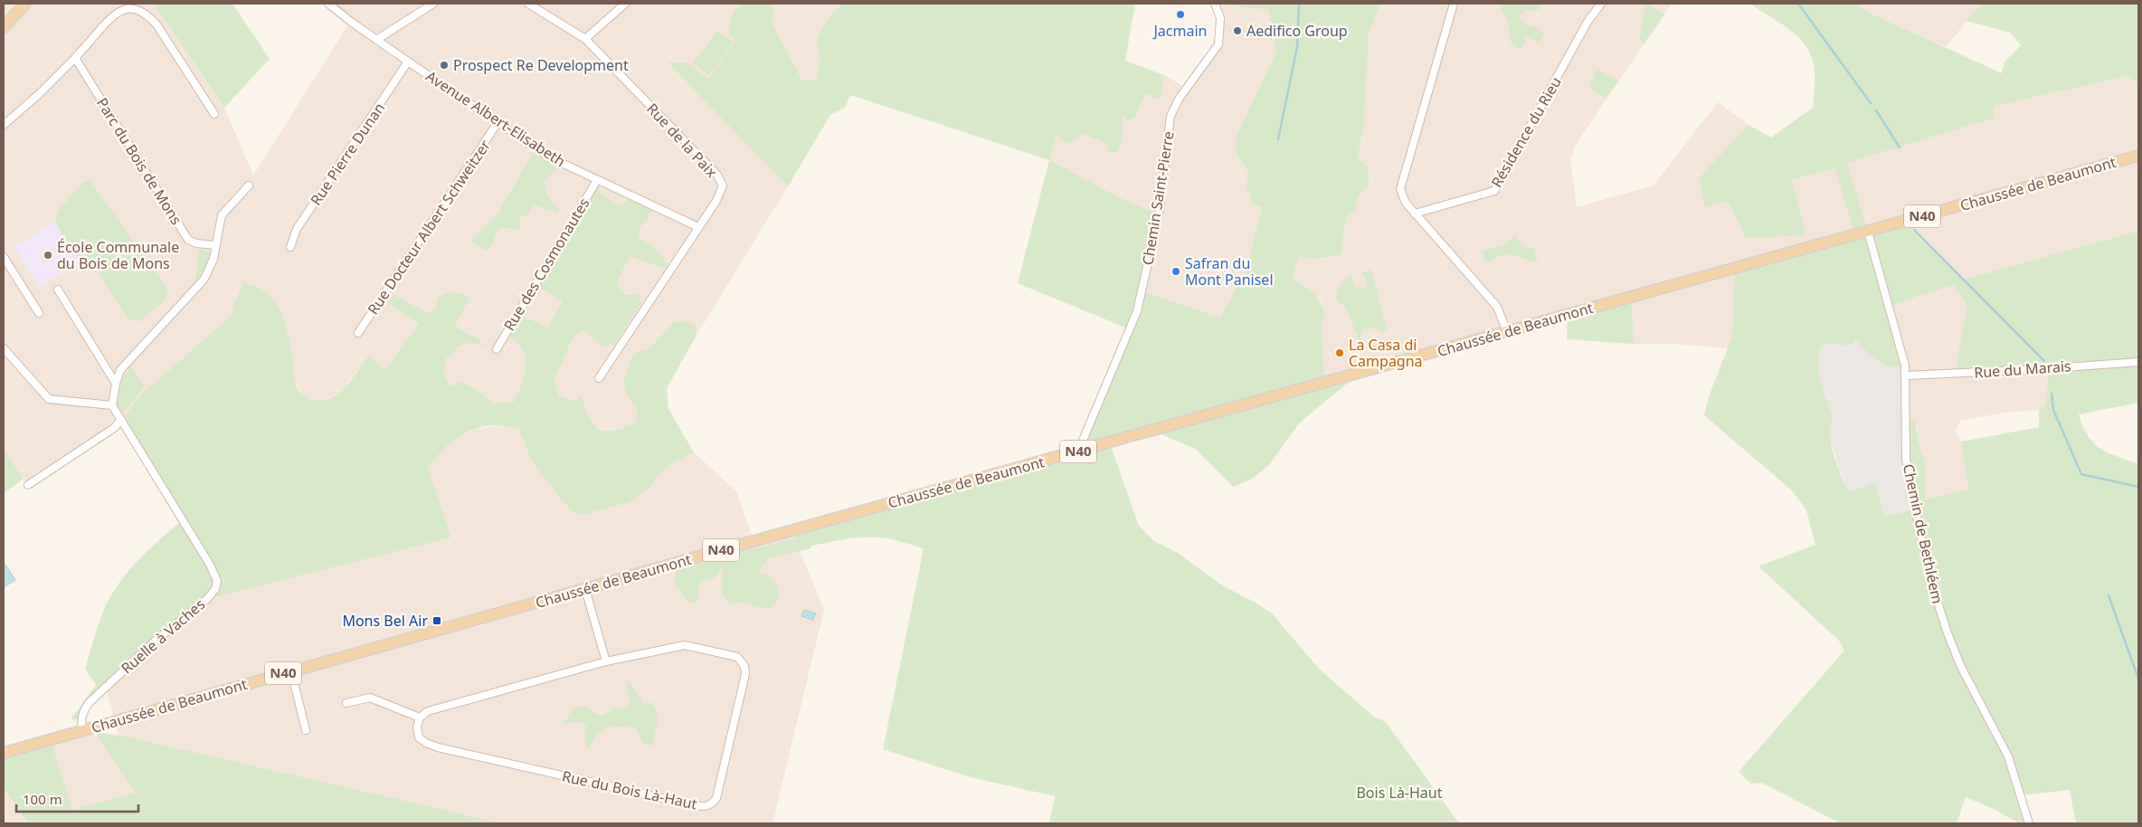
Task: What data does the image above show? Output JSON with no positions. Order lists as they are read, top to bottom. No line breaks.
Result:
{"streets":{"main road":["Chaussée de Beaumont","N40"],"street":["Avenue Albert-Elisabeth","Résidence du Rieu","Rue de la Paix","Rue Pierre Dunan","Parc du Bois de Mons","Chemin Saint-Pierre","Rue Docteur Albert Schweitzer","Rue des Cosmonautes","Rue du Marais","Chemin de Bethléem","Ruelle à Vaches","Rue du Bois Là-Haut"]},"crossings":[["Avenue Albert-Elisabeth","Rue de la Paix"],["Avenue Albert-Elisabeth","Rue Pierre Dunan"],["Avenue Albert-Elisabeth","Rue Docteur Albert Schweitzer"],["Avenue Albert-Elisabeth","Rue des Cosmonautes"],["Chaussée de Beaumont","Chemin Saint-Pierre"],["Chaussée de Beaumont","Chemin de Bethléem"],["Chaussée de Beaumont","Ruelle à Vaches"],["Rue du Marais","Chemin de Bethléem"]],"parks":["Bois Là-Haut"],"places":{"other":["Jacmain","Aedifico Group","Prospect Re Development","École Communale du Bois de Mons","Safran du Mont Panisel","La Casa di Campagna"],"transit":["Mons Bel Air"]},"scale_bar":"100 m"}
